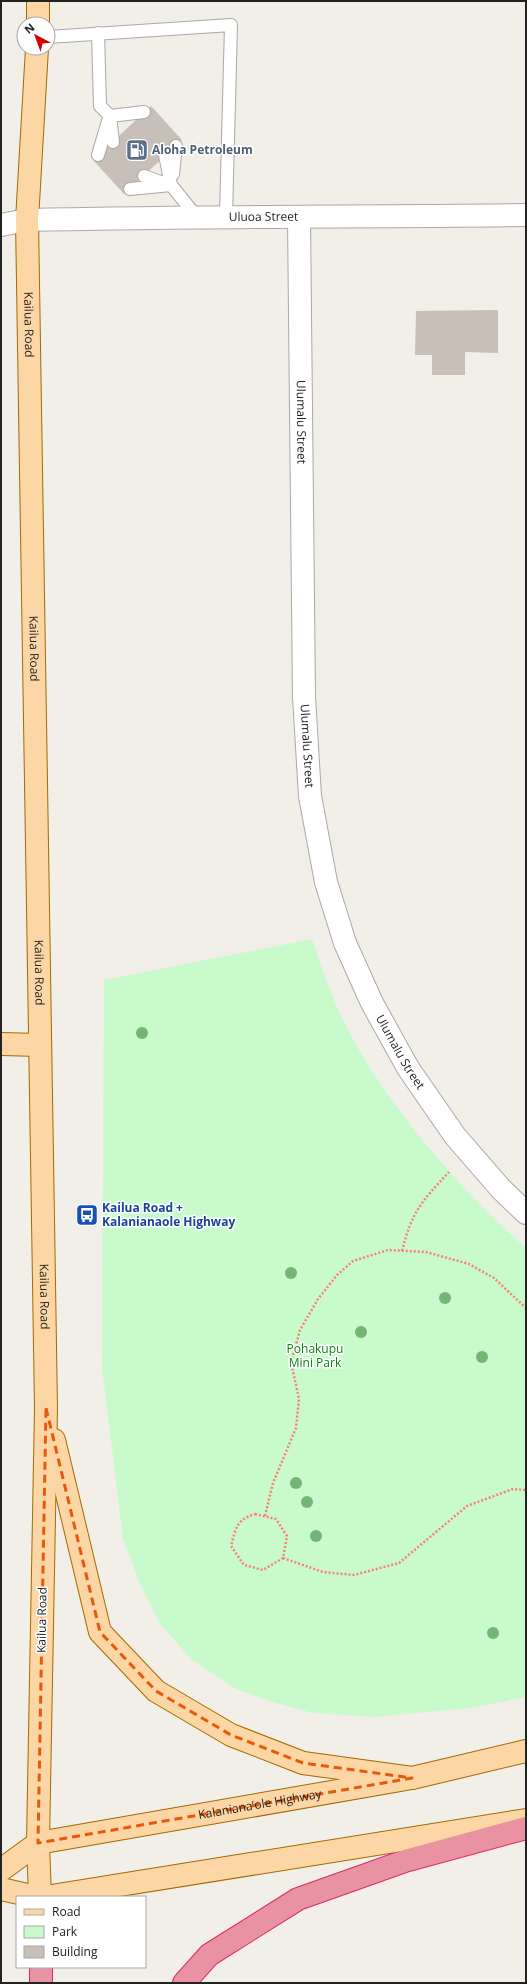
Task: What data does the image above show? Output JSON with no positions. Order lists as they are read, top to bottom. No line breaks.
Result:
{"streets":{"main road":["Kailua Road","Kalaniana’ole Highway"],"street":["Uluoa Street","Ulumalu Street"]},"crossings":[["Uluoa Street","Kailua Road"],["Uluoa Street","Ulumalu Street"],["Kailua Road","Kalaniana’ole Highway"]],"parks":["Pohakupu Mini Park"],"places":{"fuel station":["Aloha Petroleum"],"bus stop":["Kailua Road + Kalanianaole Highway"]},"legend":["Road","Park","Building"],"north":"top left"}
